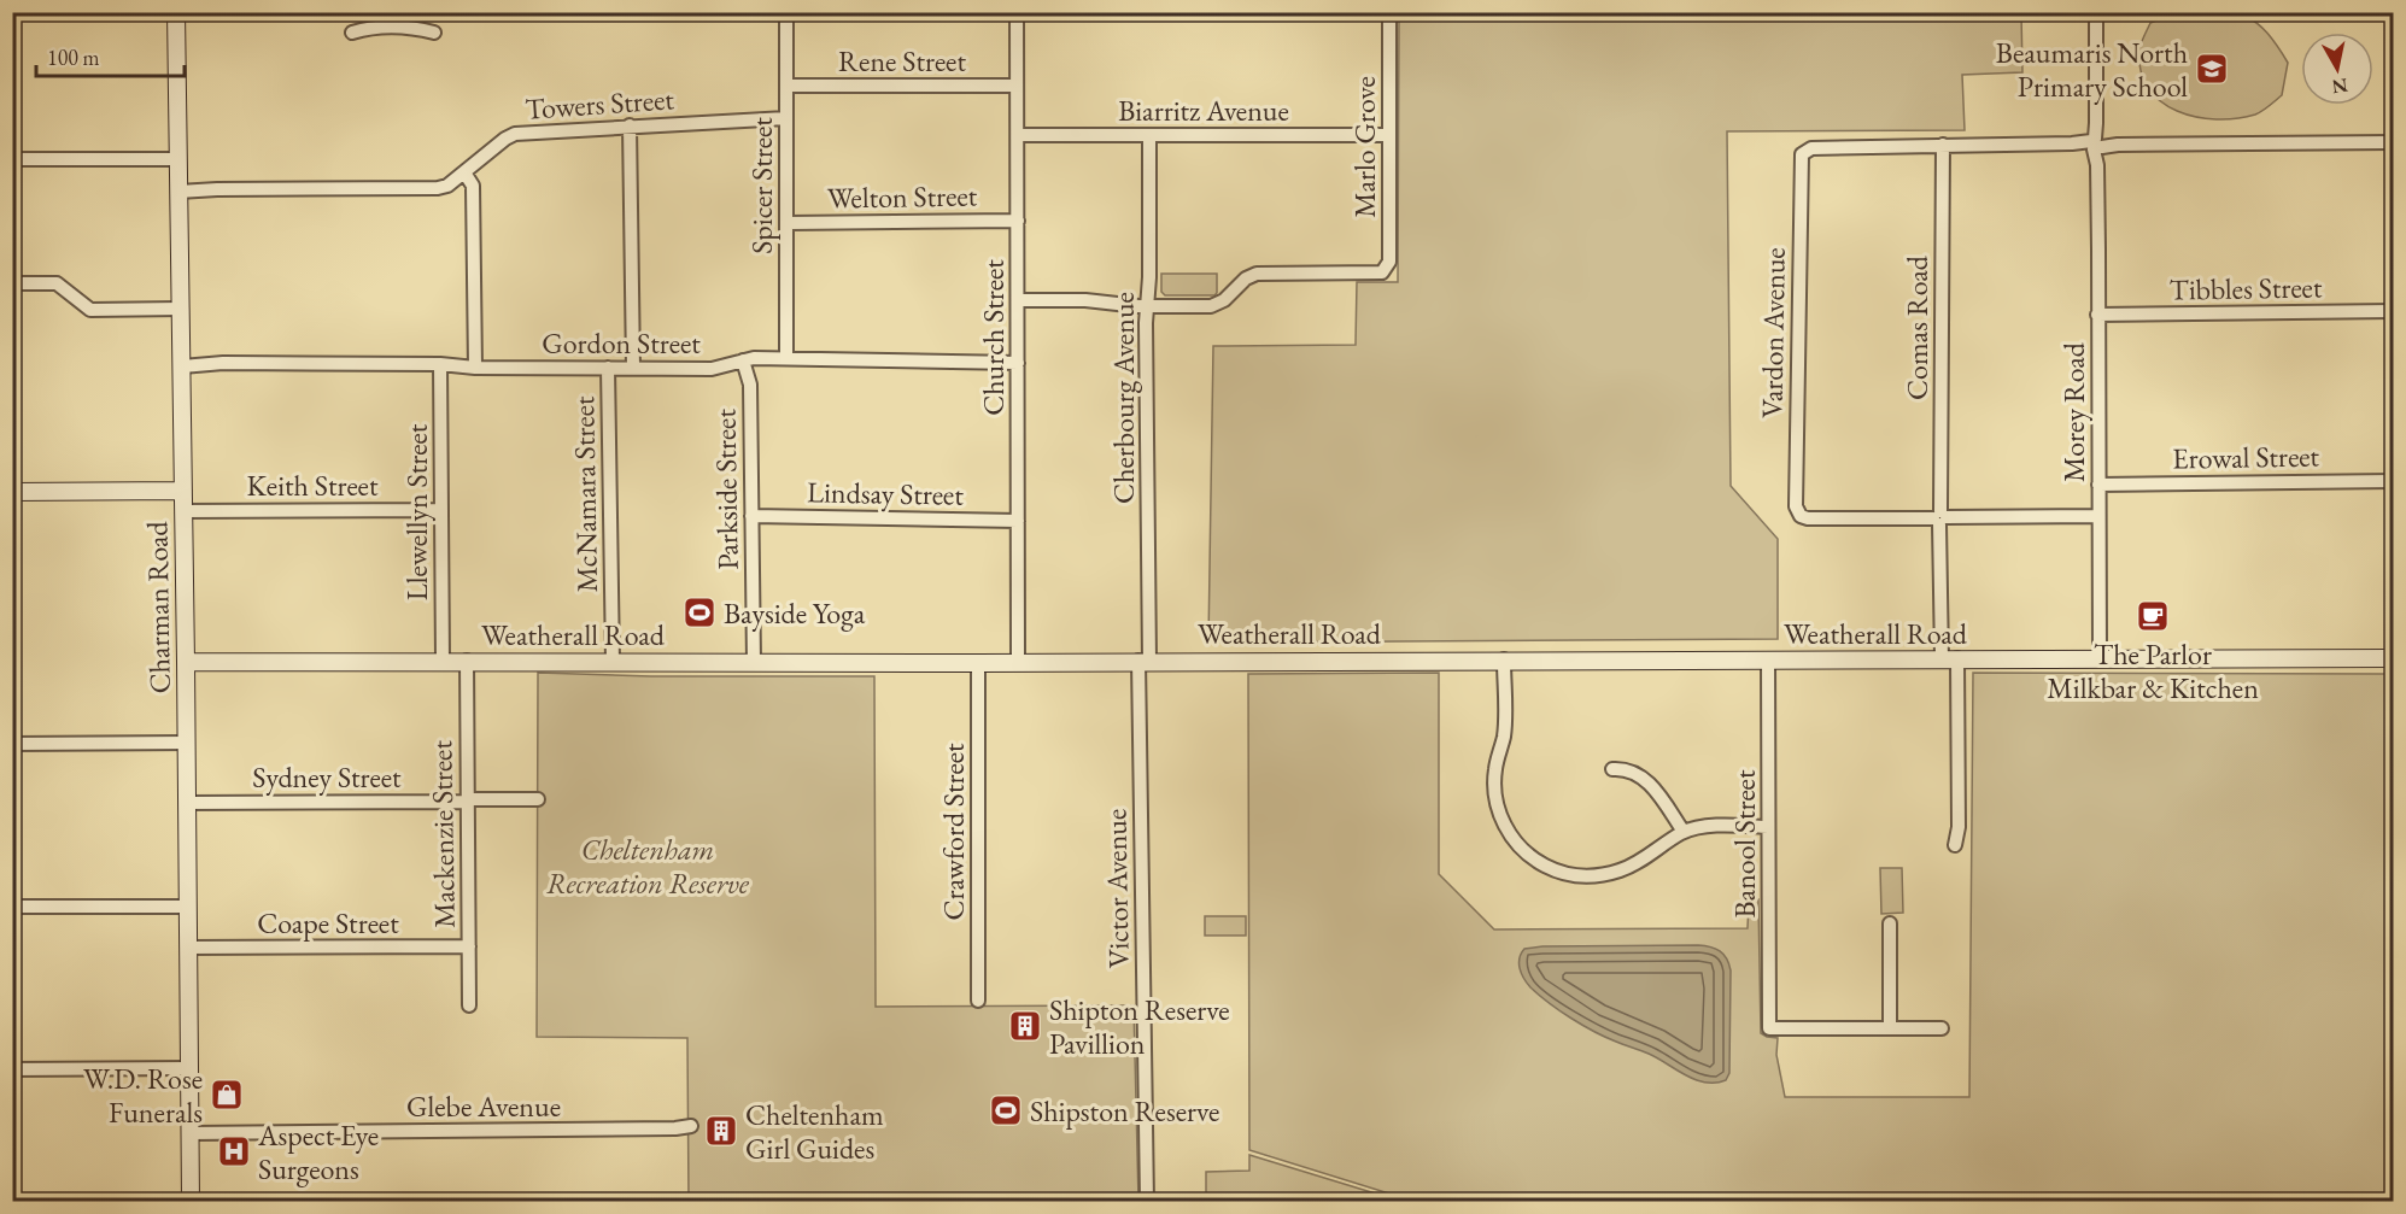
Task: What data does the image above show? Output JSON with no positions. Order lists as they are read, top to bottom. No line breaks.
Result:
{"streets":{"street":["Rene Street","Towers Street","Biarritz Avenue","Marlo Grove","Spicer Street","Welton Street","Tibbles Street","Comas Road","Vardon Avenue","Church Street","Gordon Street","Cherbourg Avenue","Morey Road","Erowal Street","Keith Street","Parkside Street","Lindsay Street","McNamara Street","Llewellyn Street","Charman Road","Weatherall Road","Sydney Street","Crawford Street","Mackenzie Street","Banool Street","Victor Avenue","Coape Street","Glebe Avenue"]},"crossings":[["Rene Street","Spicer Street"],["Rene Street","Church Street"],["Towers Street","Spicer Street"],["Towers Street","Charman Road"],["Biarritz Avenue","Marlo Grove"],["Biarritz Avenue","Church Street"],["Biarritz Avenue","Cherbourg Avenue"],["Marlo Grove","Cherbourg Avenue"],["Spicer Street","Welton Street"],["Spicer Street","Gordon Street"],["Welton Street","Church Street"],["Tibbles Street","Morey Road"],["Comas Road","Vardon Avenue"],["Comas Road","Weatherall Road"],["Church Street","Gordon Street"],["Church Street","Lindsay Street"],["Church Street","Weatherall Road"],["Gordon Street","Parkside Street"],["Gordon Street","McNamara Street"],["Gordon Street","Llewellyn Street"],["Gordon Street","Charman Road"],["Cherbourg Avenue","Weatherall Road"],["Cherbourg Avenue","Victor Avenue"],["Morey Road","Erowal Street"],["Morey Road","Weatherall Road"],["Keith Street","Llewellyn Street"],["Keith Street","Charman Road"],["Parkside Street","Lindsay Street"],["Parkside Street","Weatherall Road"],["McNamara Street","Weatherall Road"],["Llewellyn Street","Weatherall Road"],["Charman Road","Weatherall Road"],["Charman Road","Sydney Street"],["Charman Road","Coape Street"],["Charman Road","Glebe Avenue"],["Weatherall Road","Crawford Street"],["Weatherall Road","Mackenzie Street"],["Weatherall Road","Banool Street"],["Weatherall Road","Victor Avenue"],["Sydney Street","Mackenzie Street"],["Mackenzie Street","Coape Street"]],"parks":["Cheltenham Recreation Reserve"],"places":{"school or university":["Beaumaris North Primary School"],"sports":["Bayside Yoga","Shipston Reserve"],"cafe":["The Parlor Milkbar & Kitchen"],"building":["Shipton Reserve Pavillion","Cheltenham Girl Guides"],"shop":["W.D. Rose Funerals"],"hospital":["Aspect Eye Surgeons"]},"scale_bar":"100 m","north":"bottom"}
